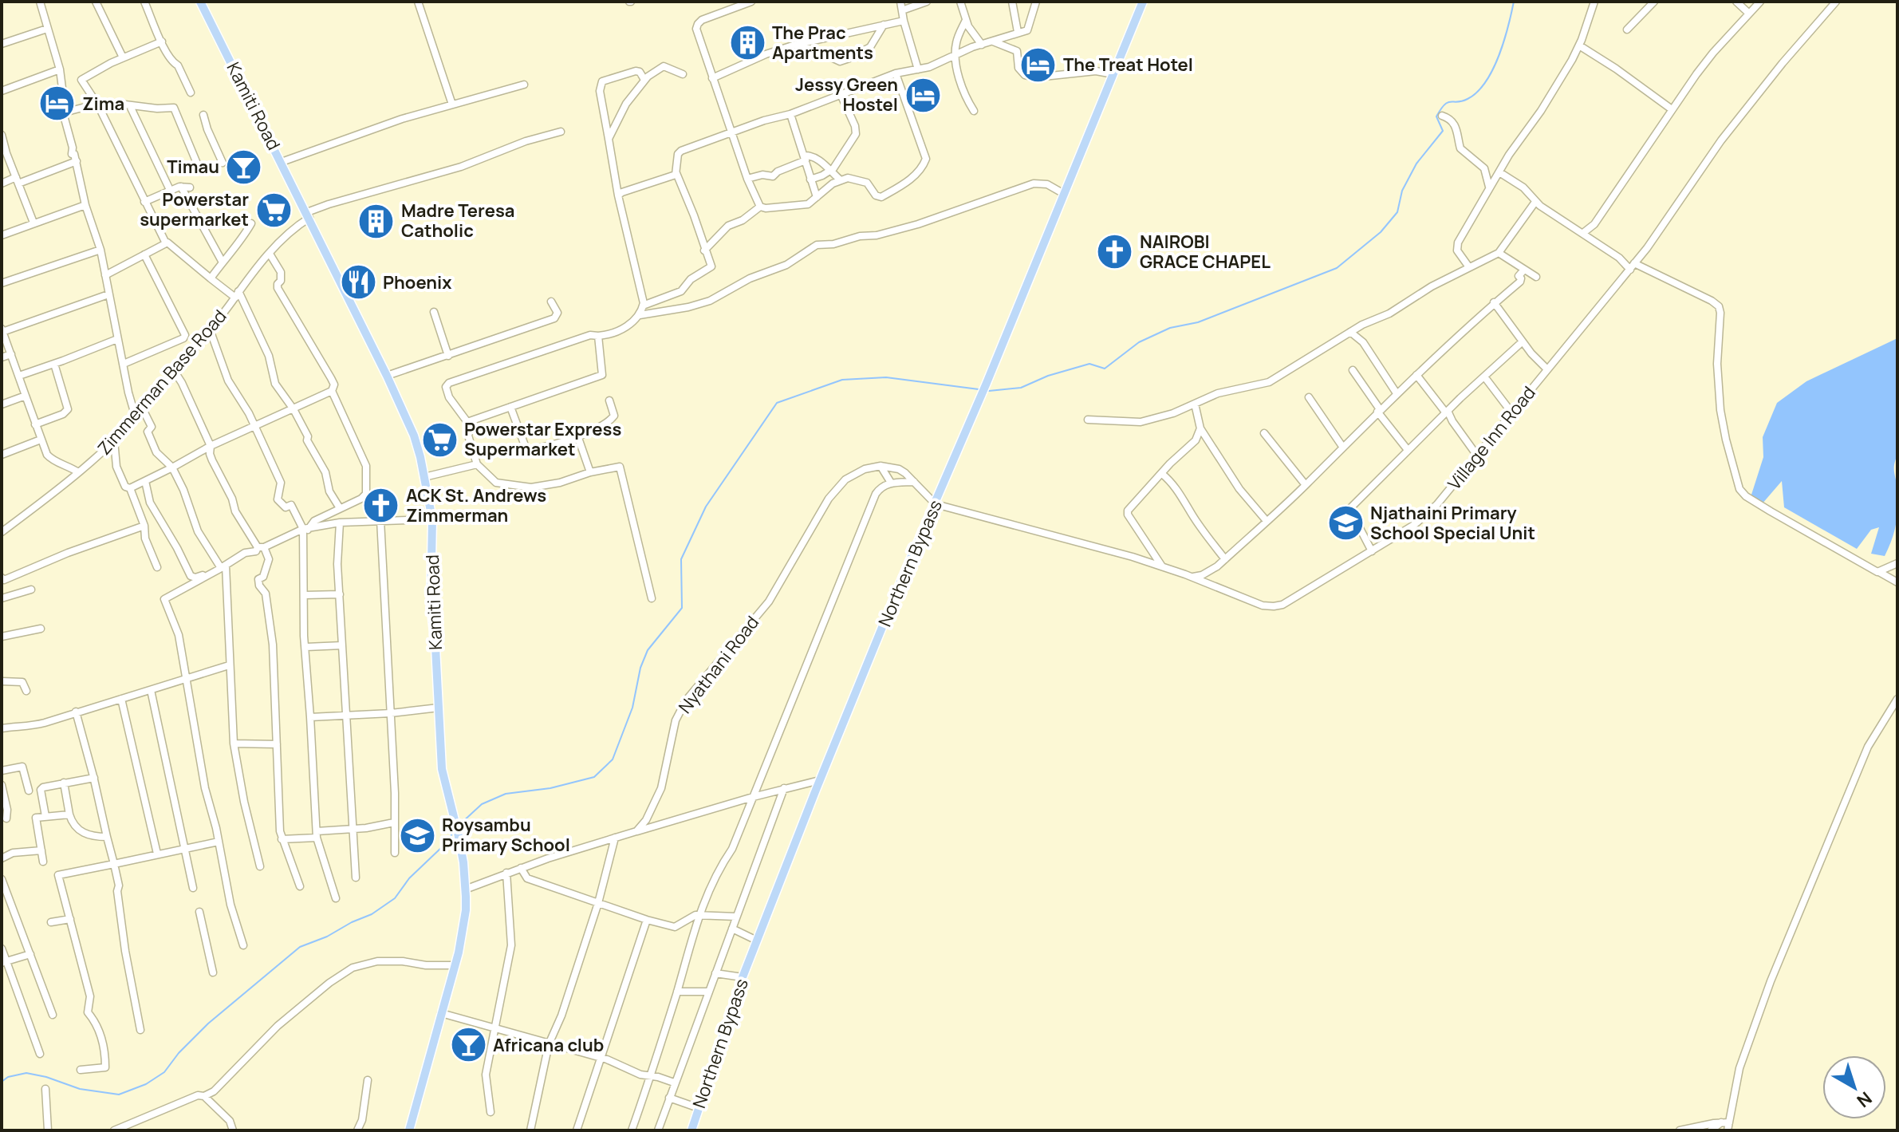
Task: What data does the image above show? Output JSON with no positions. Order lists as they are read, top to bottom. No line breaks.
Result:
{"streets":{"main road":["Kamiti Road","Northern Bypass"],"street":["Zimmerman Base Road","Village Inn Road","Nyathani Road"]},"crossings":[["Kamiti Road","Zimmerman Base Road"],["Village Inn Road","Northern Bypass"]],"places":{"building":["The Prac Apartments","Madre Teresa Catholic"],"hotel":["The Treat Hotel","Jessy Green Hostel","Zima"],"bar":["Timau","Africana club"],"supermarket":["Powerstar supermarket","Powerstar Express Supermarket"],"church":["NAIROBI GRACE CHAPEL","ACK St. Andrews Zimmerman"],"restaurant":["Phoenix"],"school or university":["Njathaini Primary School Special Unit","Roysambu Primary School"]},"north":"bottom right"}
